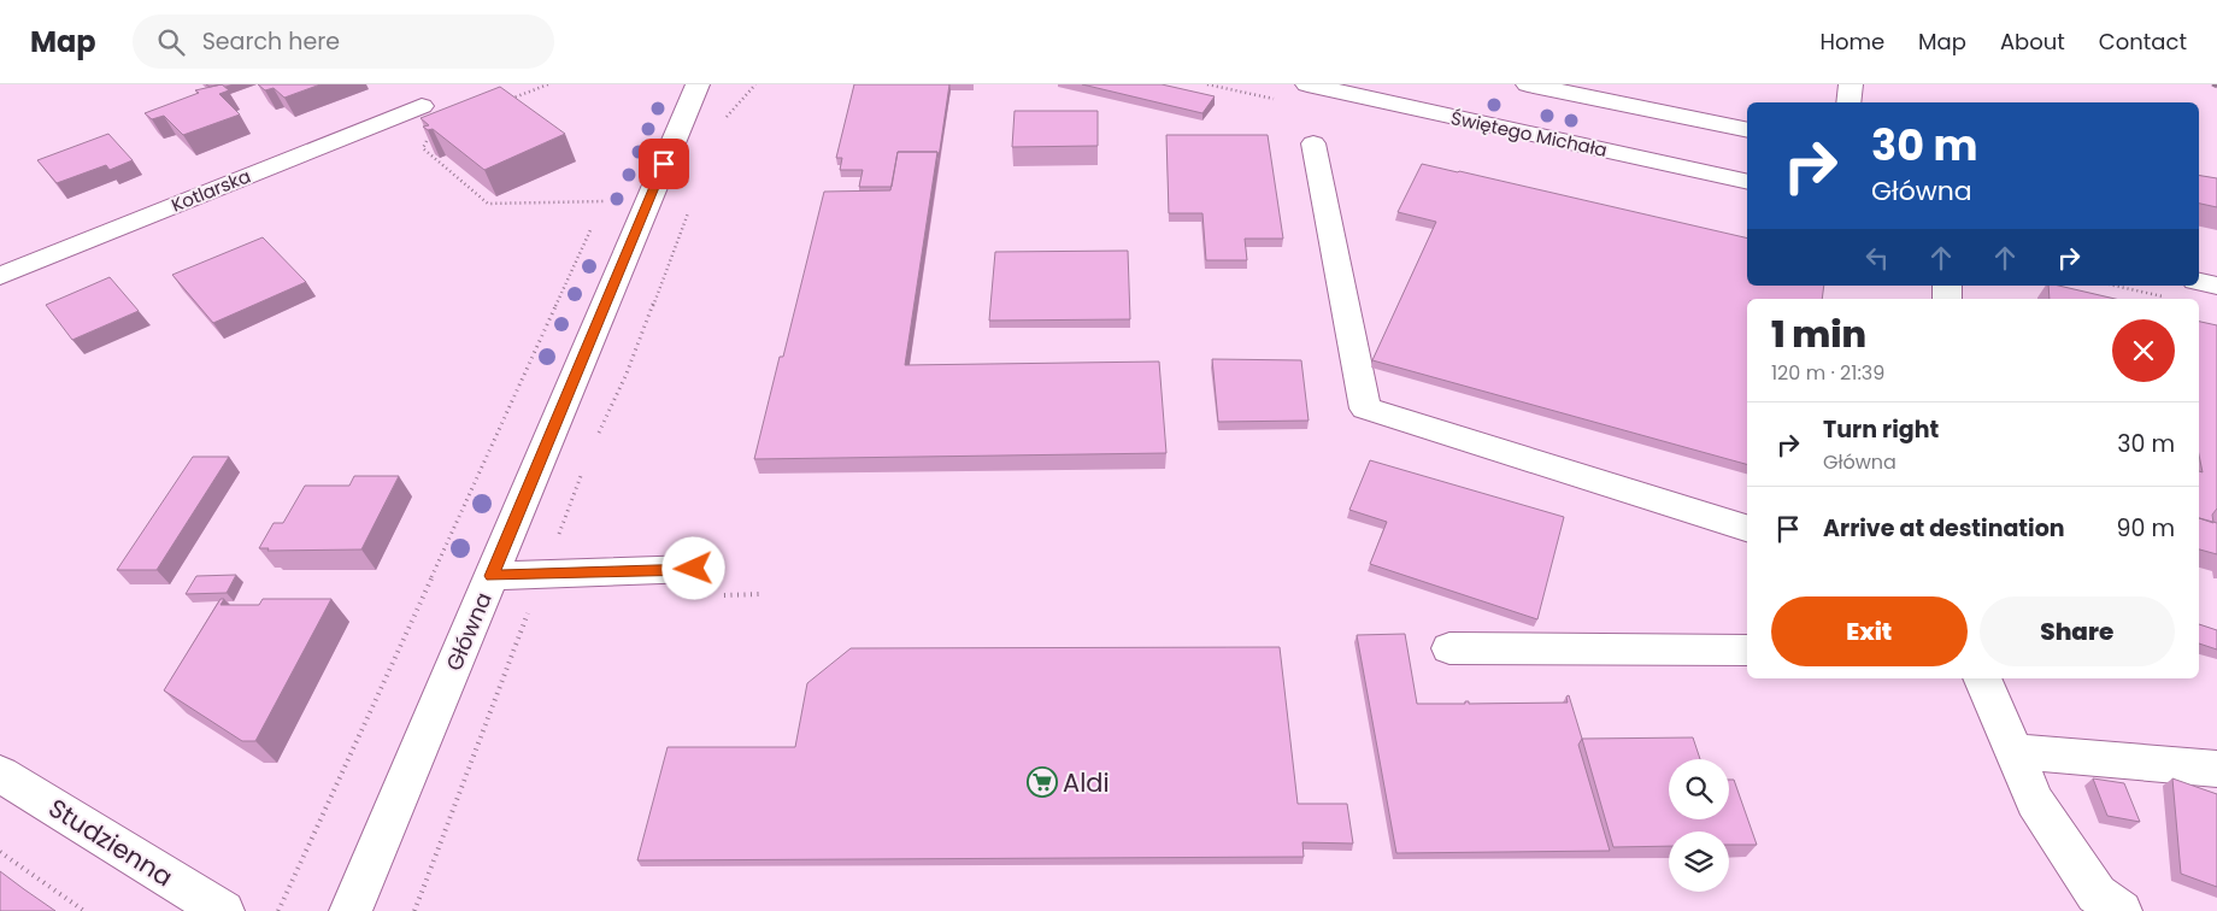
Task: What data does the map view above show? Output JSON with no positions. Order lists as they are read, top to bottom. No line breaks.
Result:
{"streets":{"street":["Świętego Michała","Kotlarska","Główna","Studzienna"]},"places":{"supermarket":["Aldi"]},"page":{"header":"Map","search":"Search here","nav":["Home","Map","About","Contact"],"turn":["30 m","Główna"],"heading":["1 min","120 m · 21:39"],"list":[{"name":"Turn right","note":"Główna","value":"30 m"},{"name":"Arrive at destination","value":"90 m"}],"buttons":["Exit","Share"]}}
